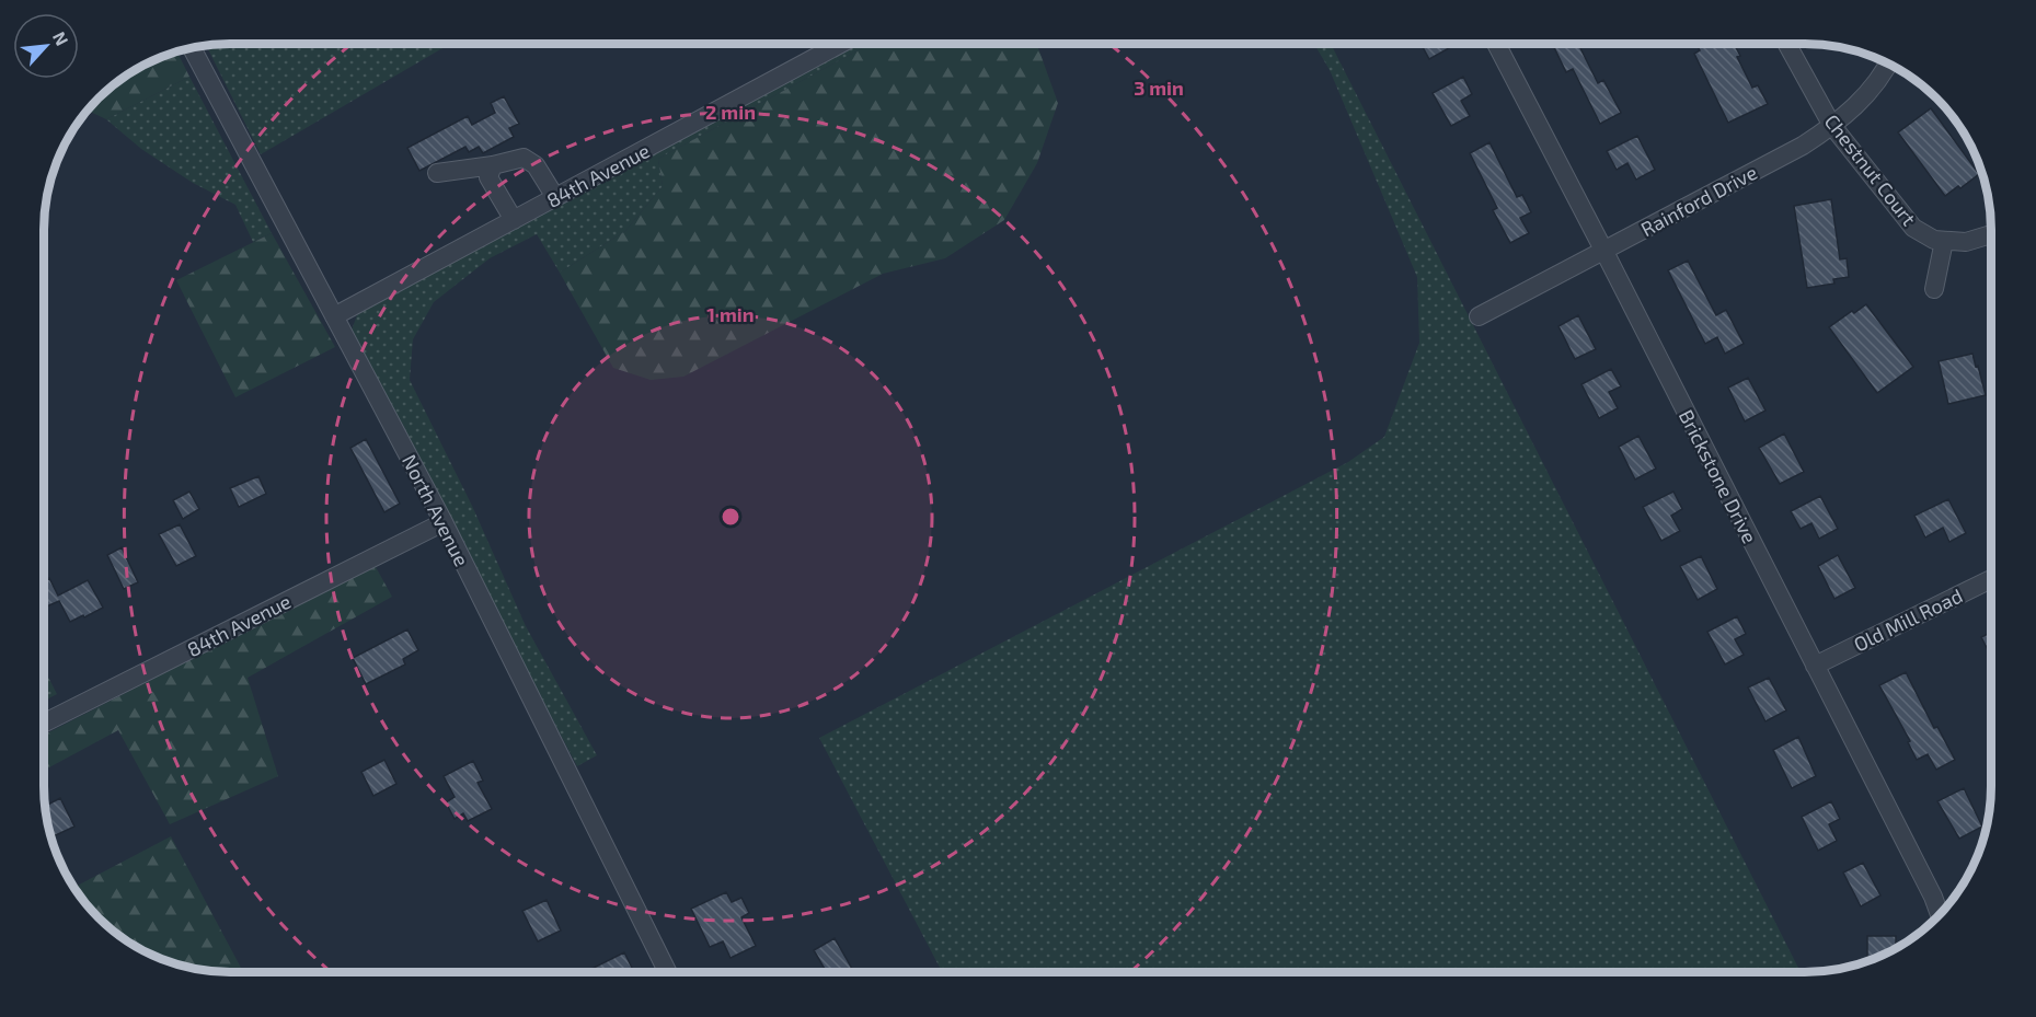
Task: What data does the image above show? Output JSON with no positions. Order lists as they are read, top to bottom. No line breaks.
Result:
{"streets":{"street":["Chestnut Court","84th Avenue","Rainford Drive","Brickstone Drive","North Avenue","Old Mill Road"]},"crossings":[["Chestnut Court","Rainford Drive"],["84th Avenue","North Avenue"],["Rainford Drive","Brickstone Drive"],["Brickstone Drive","Old Mill Road"]],"north":"top right","rings":["3 min","2 min","1 min"]}
